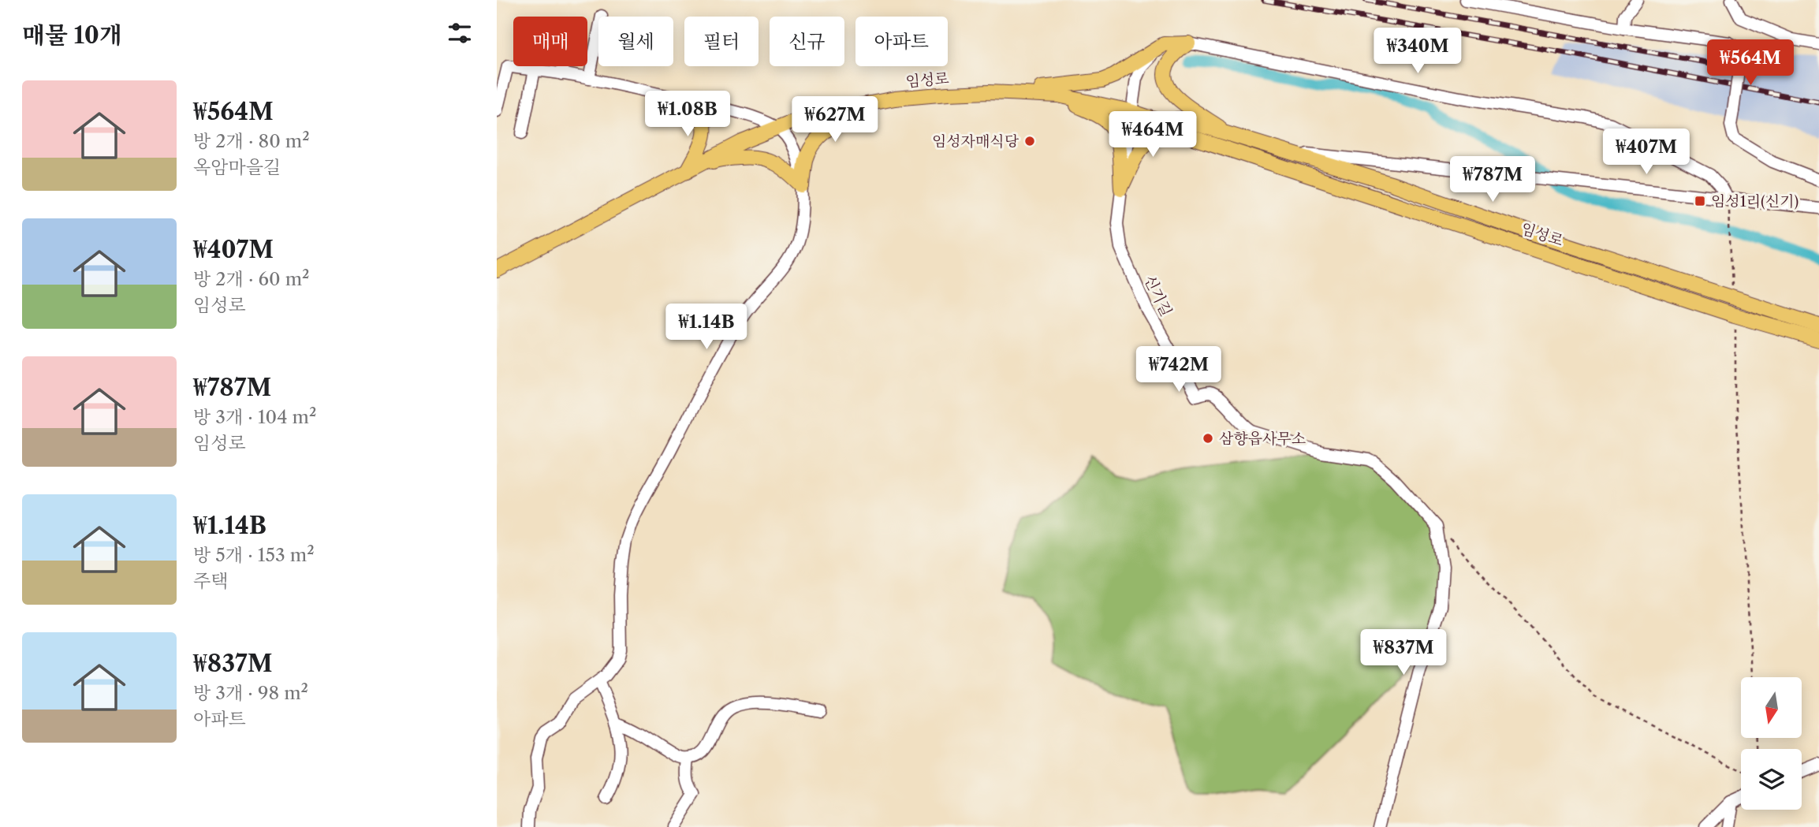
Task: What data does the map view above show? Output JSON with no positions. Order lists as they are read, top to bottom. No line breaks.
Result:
{"streets":{"main road":["임성로"],"street":["신기길"]},"crossings":[["임성로","신기길"]],"places":{"other":["임성자매식당","삼향읍사무소"],"transit":["임성1리(신기)"]},"north":"bottom","page":{"heading":"매물 10개","chip":["매매","월세","필터","신규","아파트"],"price":["₩340M","₩564M","₩1.08B","₩627M","₩464M","₩407M","₩787M","₩1.14B","₩742M","₩837M"],"list":[{"name":"₩564M","note":"방 2개 · 80 m² · 옥암마을길"},{"name":"₩407M","note":"방 2개 · 60 m² · 임성로"},{"name":"₩787M","note":"방 3개 · 104 m² · 임성로"},{"name":"₩1.14B","note":"방 5개 · 153 m² · 주택"},{"name":"₩837M","note":"방 3개 · 98 m² · 아파트"}]}}
